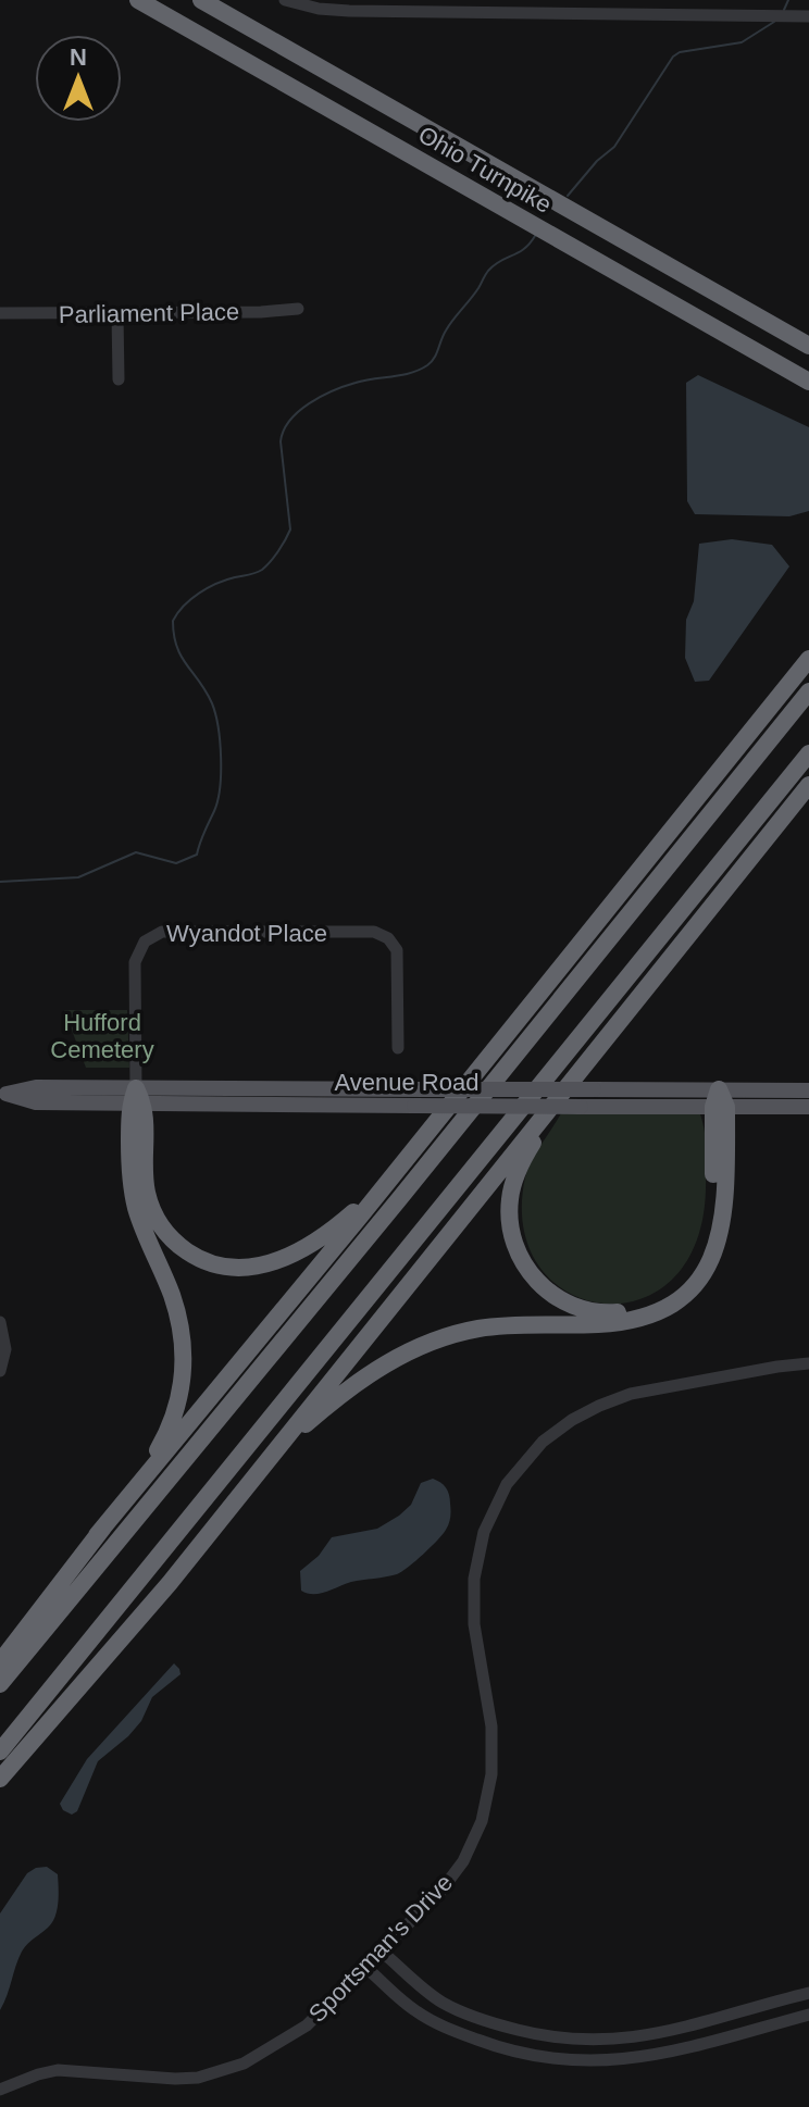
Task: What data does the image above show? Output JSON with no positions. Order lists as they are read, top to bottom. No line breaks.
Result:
{"streets":{"highway":["Ohio Turnpike"],"main road":["Avenue Road"],"street":["Parliament Place","Wyandot Place","Sportsman's Drive"]},"crossings":[["Wyandot Place","Avenue Road"]],"parks":["Hufford Cemetery"],"north":"top"}
